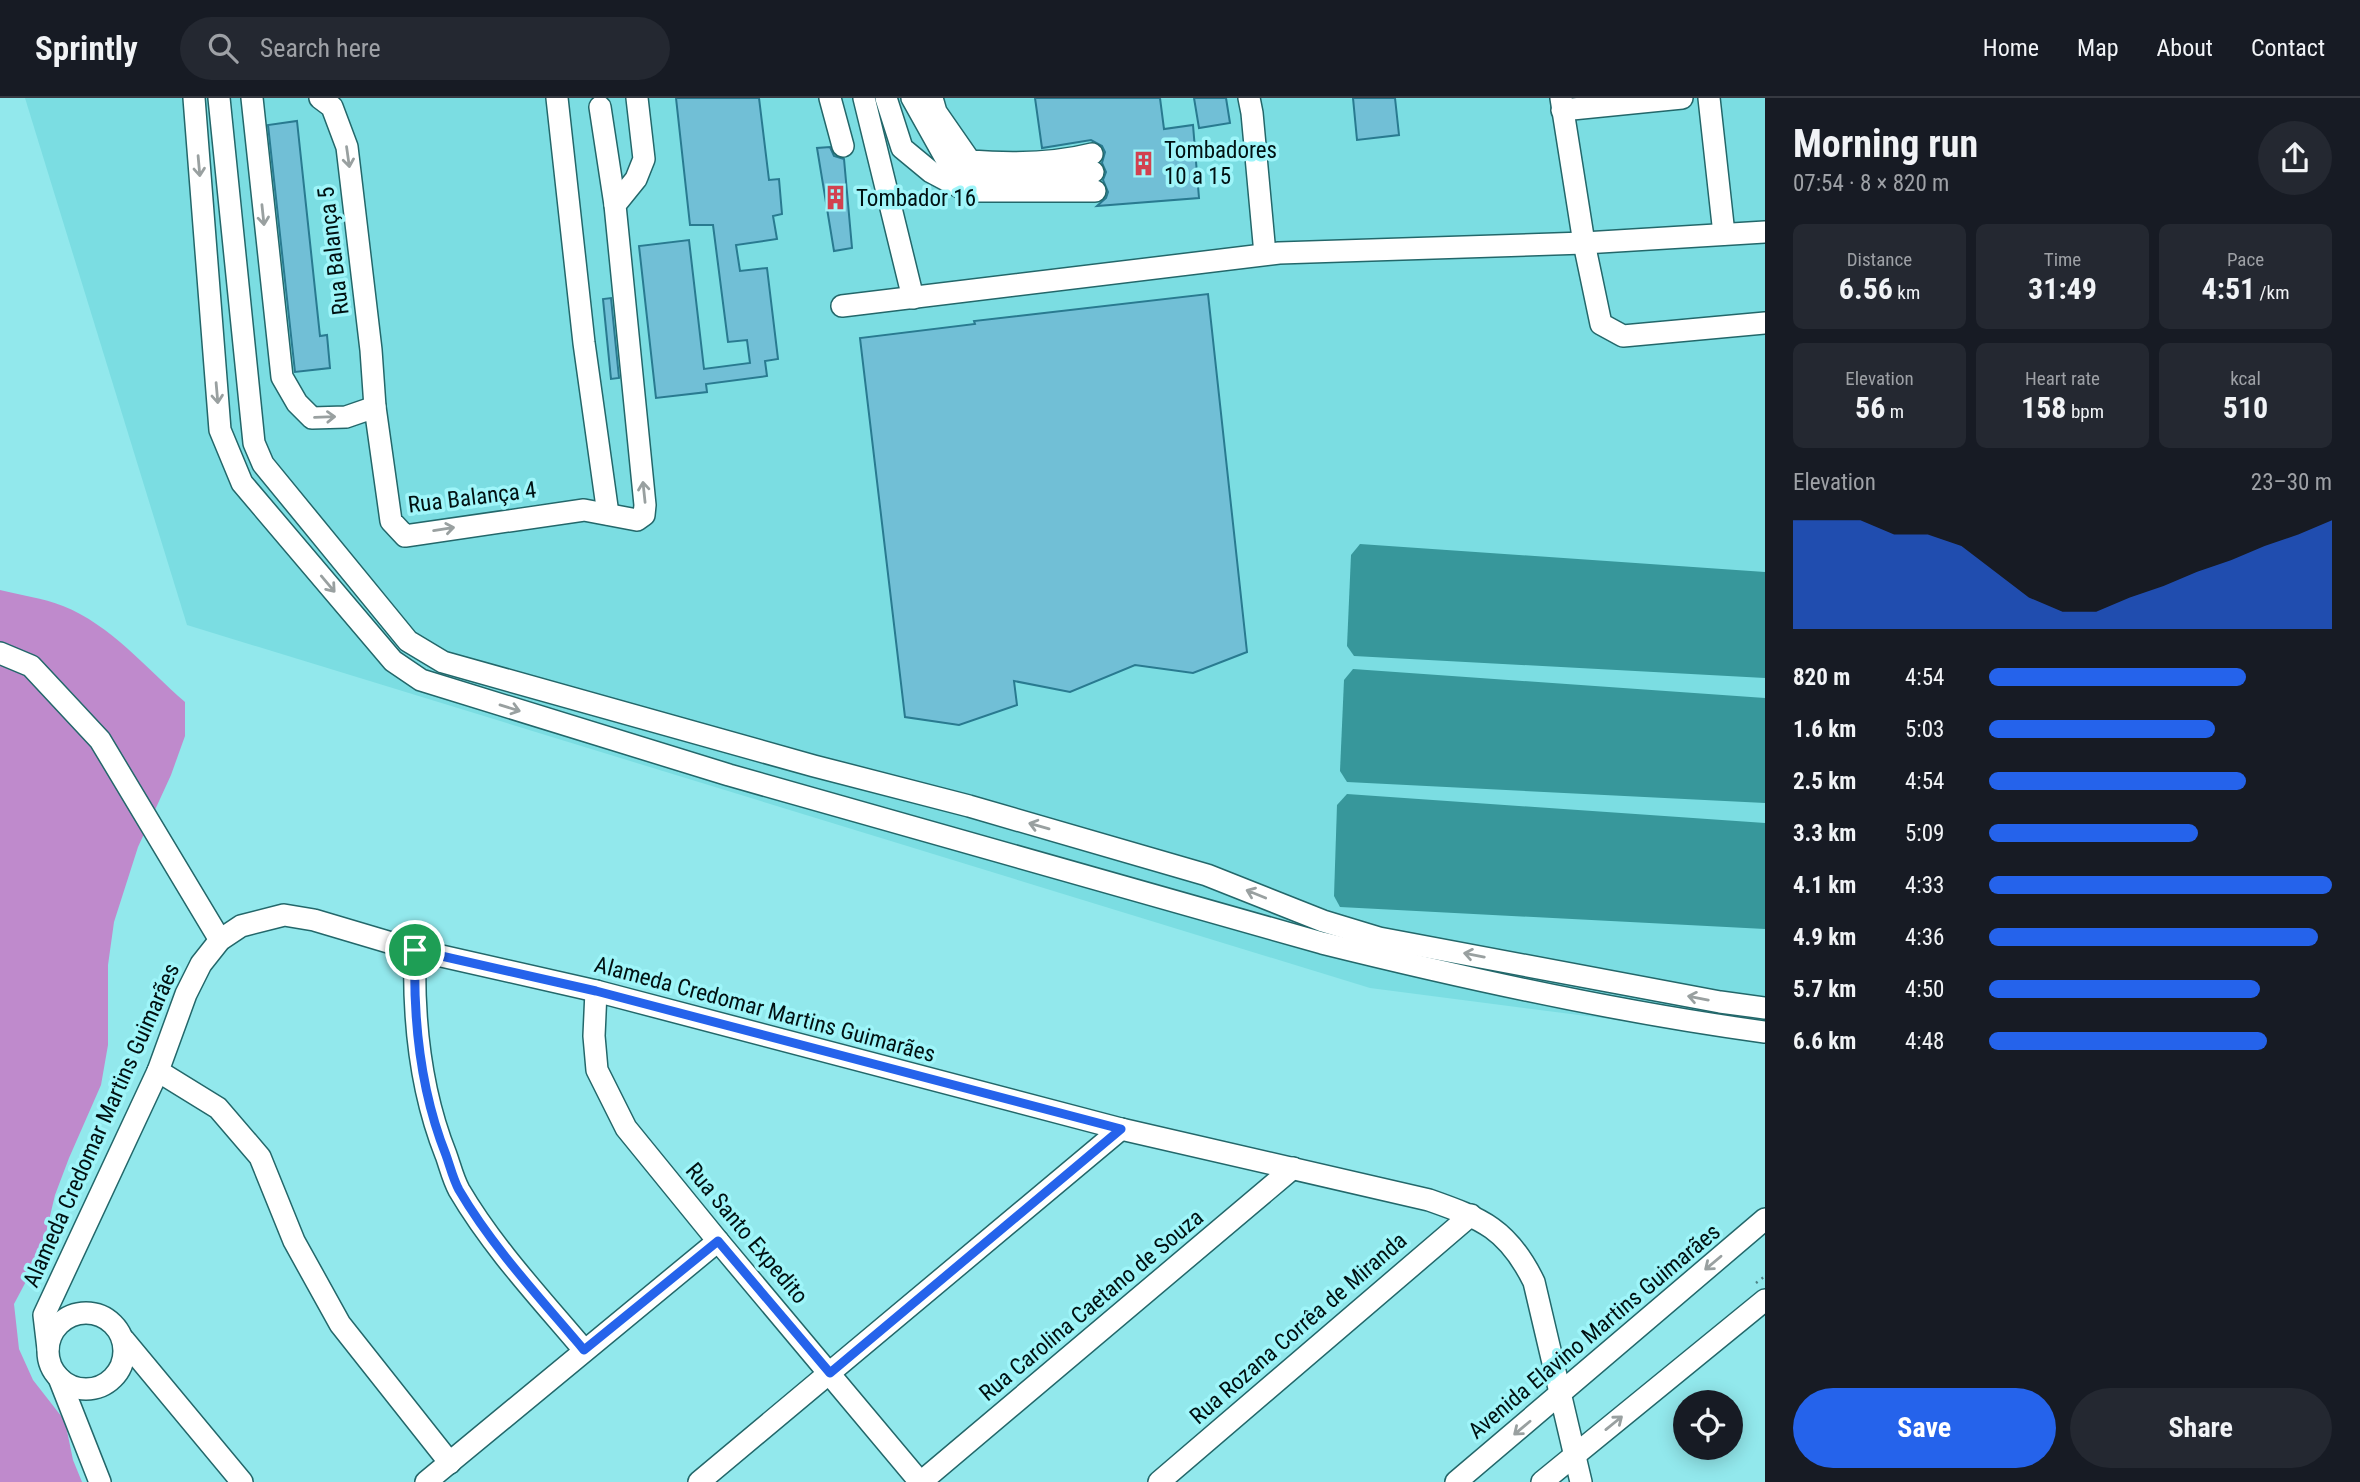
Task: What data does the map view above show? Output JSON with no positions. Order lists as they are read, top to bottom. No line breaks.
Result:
{"streets":{"street":["Rua Balança 5","Rua Balança 4","Alameda Credomar Martins Guimarães","Rua Santo Expedito","Rua Carolina Caetano de Souza","Rua Rozana Corrêa de Miranda","Avenida Elavino Martins Guimarães"]},"crossings":[["Rua Balança 5","Rua Balança 4"],["Alameda Credomar Martins Guimarães","Rua Santo Expedito"],["Alameda Credomar Martins Guimarães","Rua Carolina Caetano de Souza"],["Alameda Credomar Martins Guimarães","Rua Rozana Corrêa de Miranda"],["Alameda Credomar Martins Guimarães","Avenida Elavino Martins Guimarães"],["Rua Santo Expedito","Rua Carolina Caetano de Souza"]],"one_way":["Rua Balança 5"],"places":{"building":["Tombadores 10 a 15","Tombador 16"]},"page":{"header":"Sprintly","search":"Search here","nav":["Home","Map","About","Contact"],"heading":["Morning run","07:54 · 8 × 820 m"],"stats":[["Distance","6.56 km"],["Time","31:49"],["Pace","4:51 /km"],["Elevation","56 m"],["Heart rate","158 bpm"],["kcal","510"]],"chart":["Elevation","23–30 m"],"list":[{"name":"820 m","note":"4:54"},{"name":"1.6 km","note":"5:03"},{"name":"2.5 km","note":"4:54"},{"name":"3.3 km","note":"5:09"},{"name":"4.1 km","note":"4:33"},{"name":"4.9 km","note":"4:36"},{"name":"5.7 km","note":"4:50"},{"name":"6.6 km","note":"4:48"}],"buttons":["Save","Share"]}}
